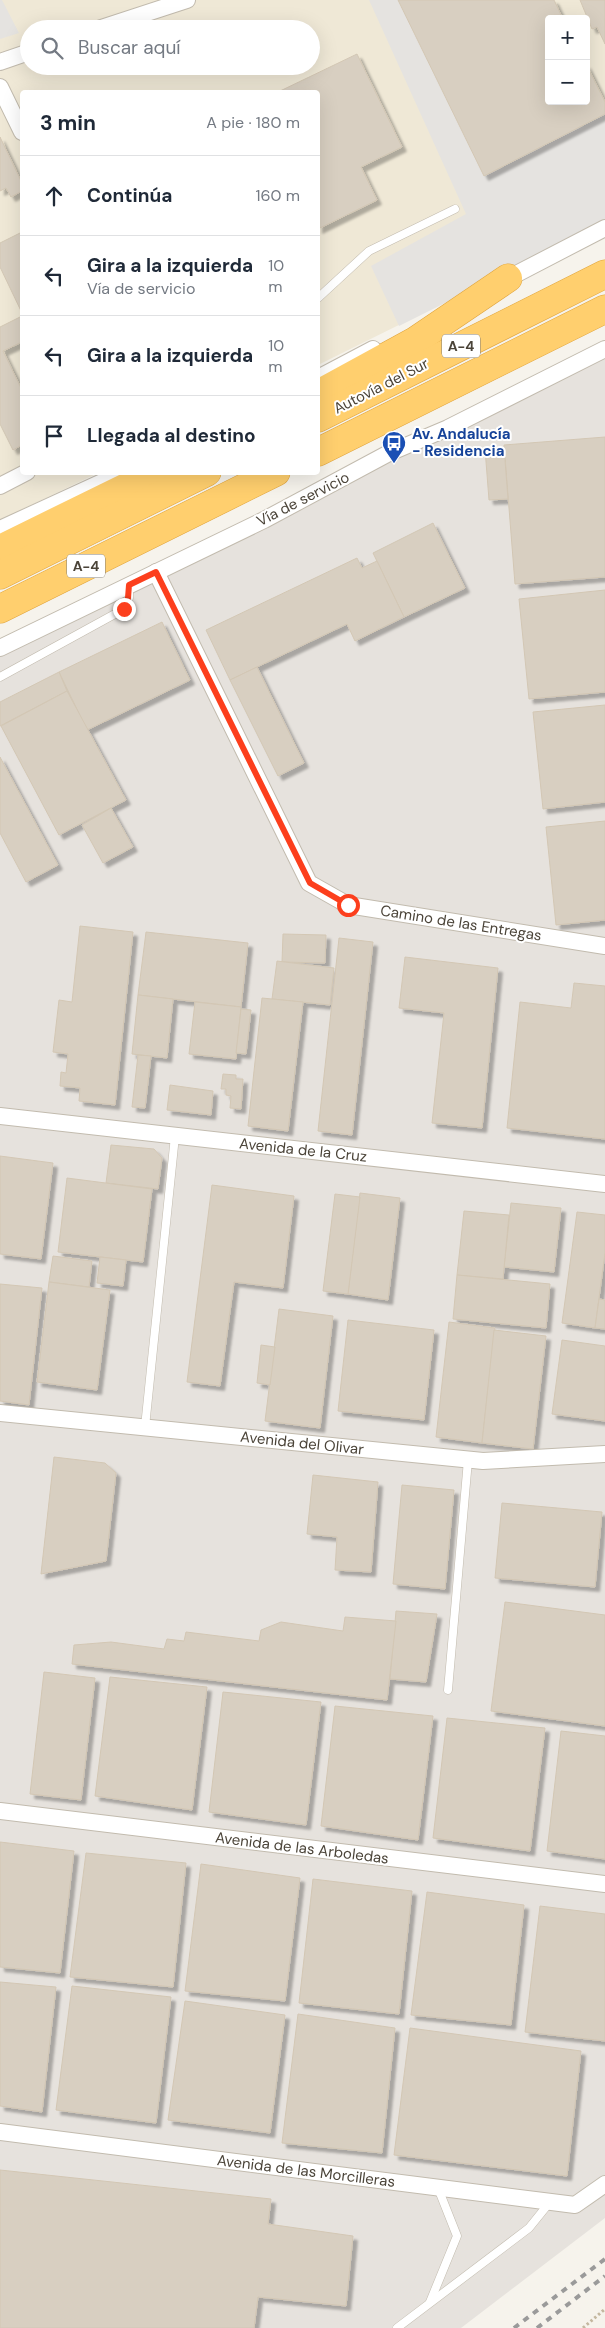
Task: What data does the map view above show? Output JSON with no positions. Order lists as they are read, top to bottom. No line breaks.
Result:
{"streets":{"highway":["A-4","Autovía del Sur"],"street":["Vía de servicio","Camino de las Entregas","Avenida de la Cruz","Avenida del Olivar","Avenida de las Arboledas","Avenida de las Morcilleras"]},"crossings":[["Vía de servicio","Camino de las Entregas"]],"places":{"bus stop":["Av. Andalucía - Residencia"]},"page":{"map_buttons":["+","−"],"search":"Buscar aquí","heading":["3 min","A pie · 180 m"],"list":[["Continúa","160 m"],["Gira a la izquierda","Vía de servicio","10 m"],["Gira a la izquierda","10 m"],"Llegada al destino"]}}
